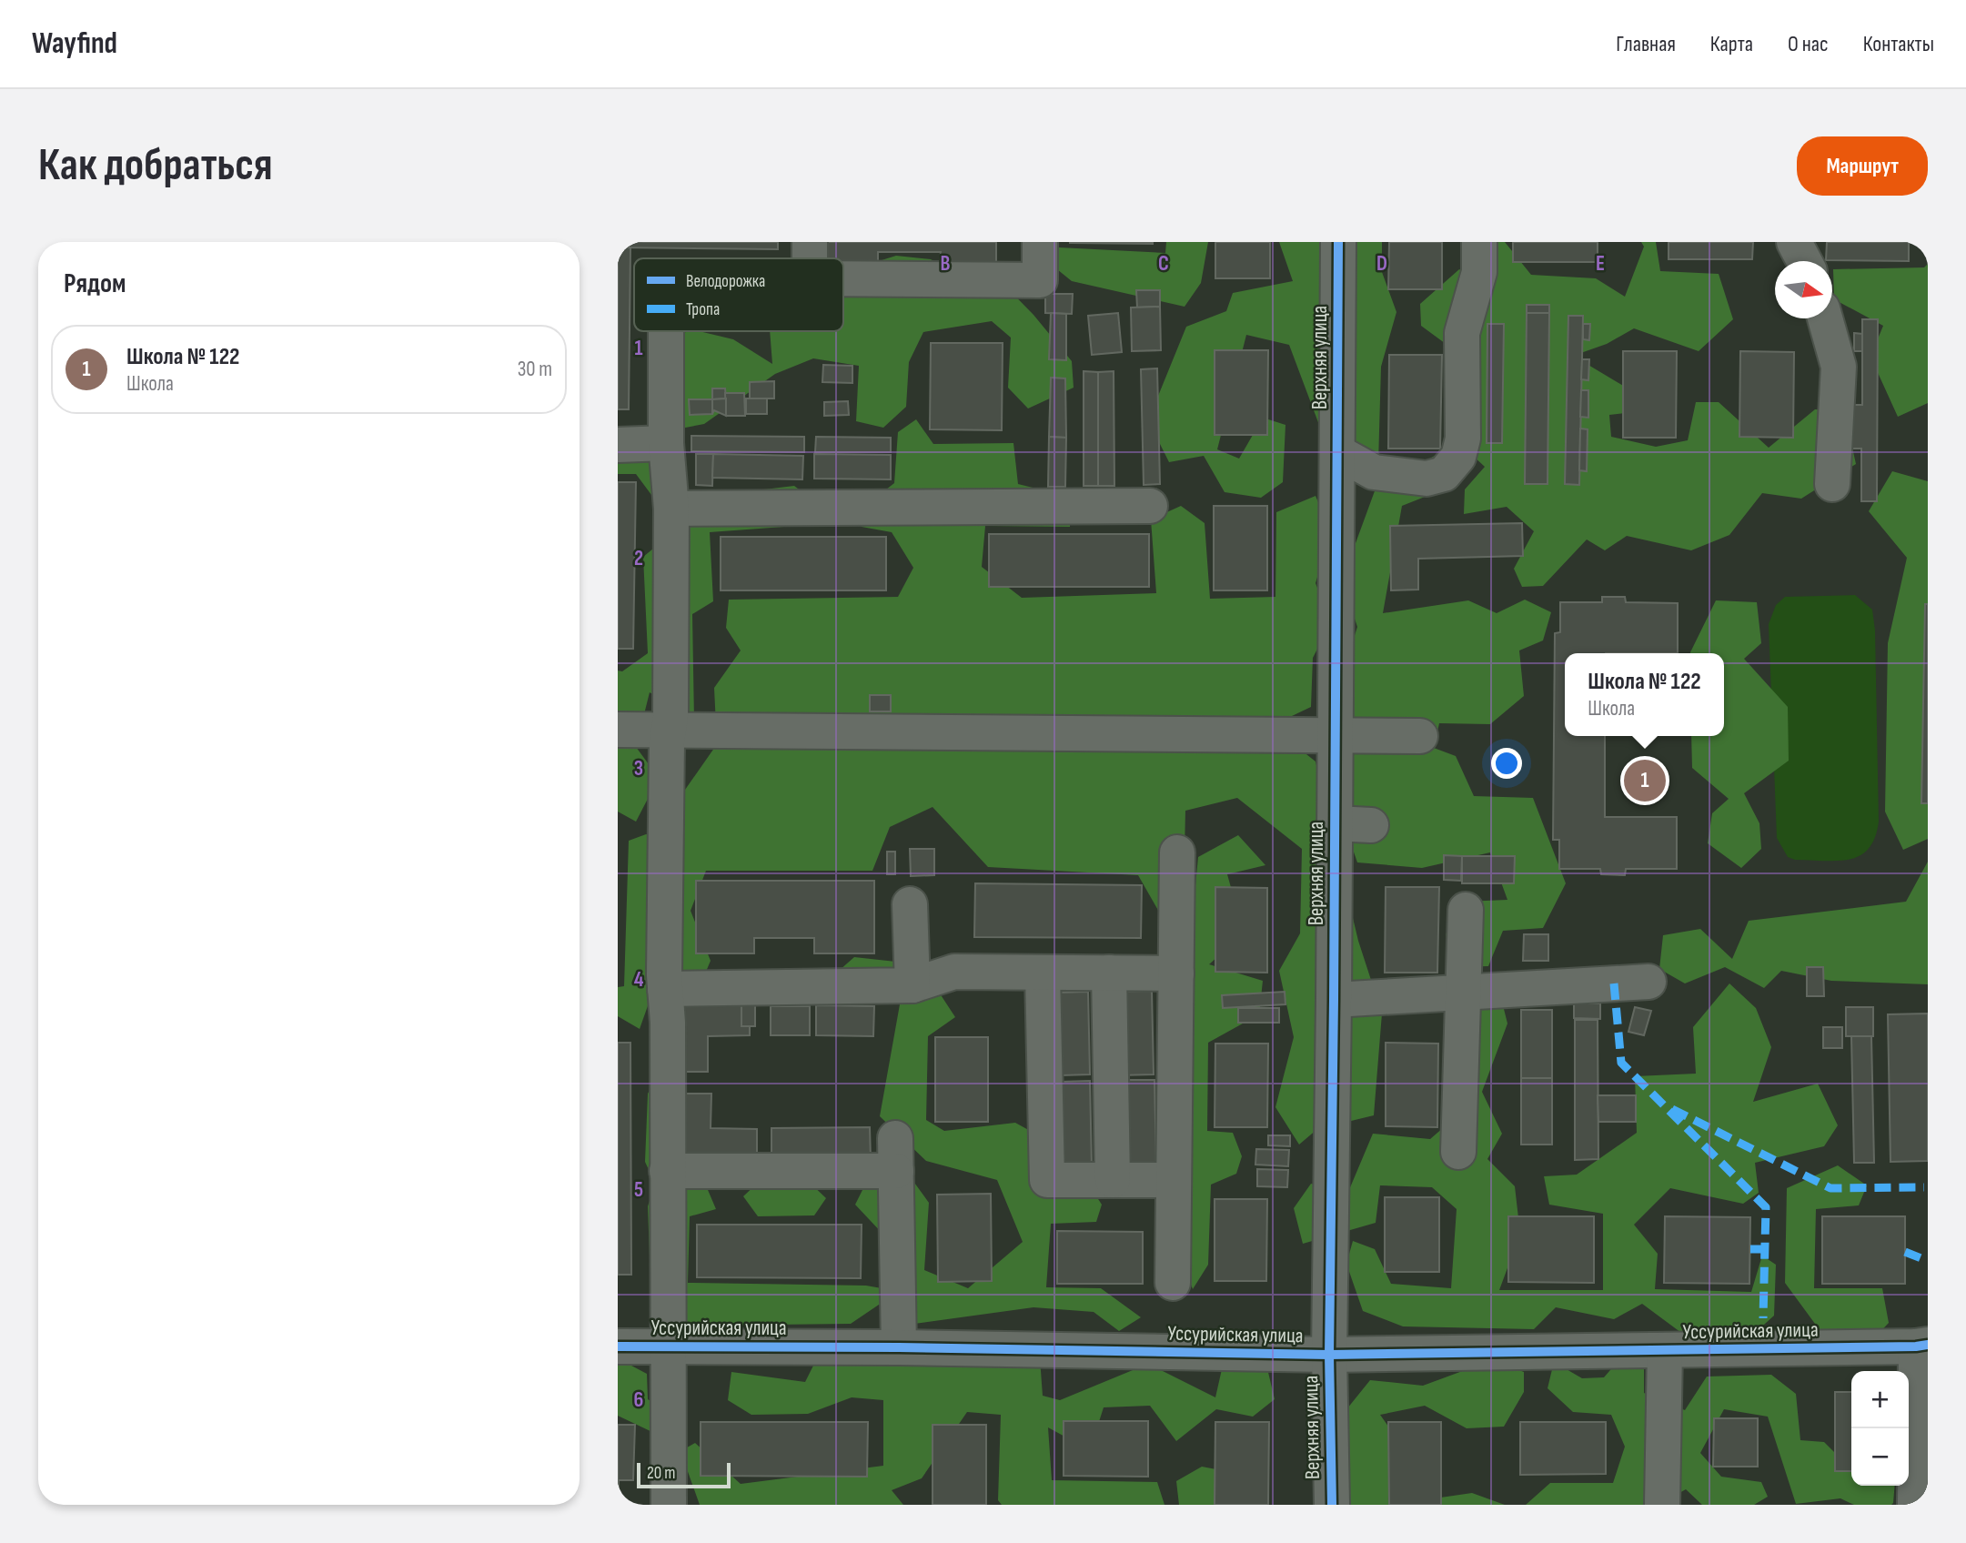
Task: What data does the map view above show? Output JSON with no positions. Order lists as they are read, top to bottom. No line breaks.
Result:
{"streets":{"street":["Верхняя улица","Уссурийская улица"]},"crossings":[["Верхняя улица","Уссурийская улица"]],"legend":["Велодорожка","Тропа"],"scale_bar":"20 m","north":"right","page":{"header":"Wayfind","nav":["Главная","Карта","О нас","Контакты"],"buttons":"Маршрут","title":"Как добраться","heading":"Рядом","list":[{"mark":"1","name":"Школа № 122","note":"Школа","value":"30 m"}],"popup":["Школа № 122","Школа"],"pins":"1","map_buttons":["+","−"],"scale":"20 m"},"grid":{"columns":["B","C","D","E"],"rows":["1","2","3","4","5","6"]}}
